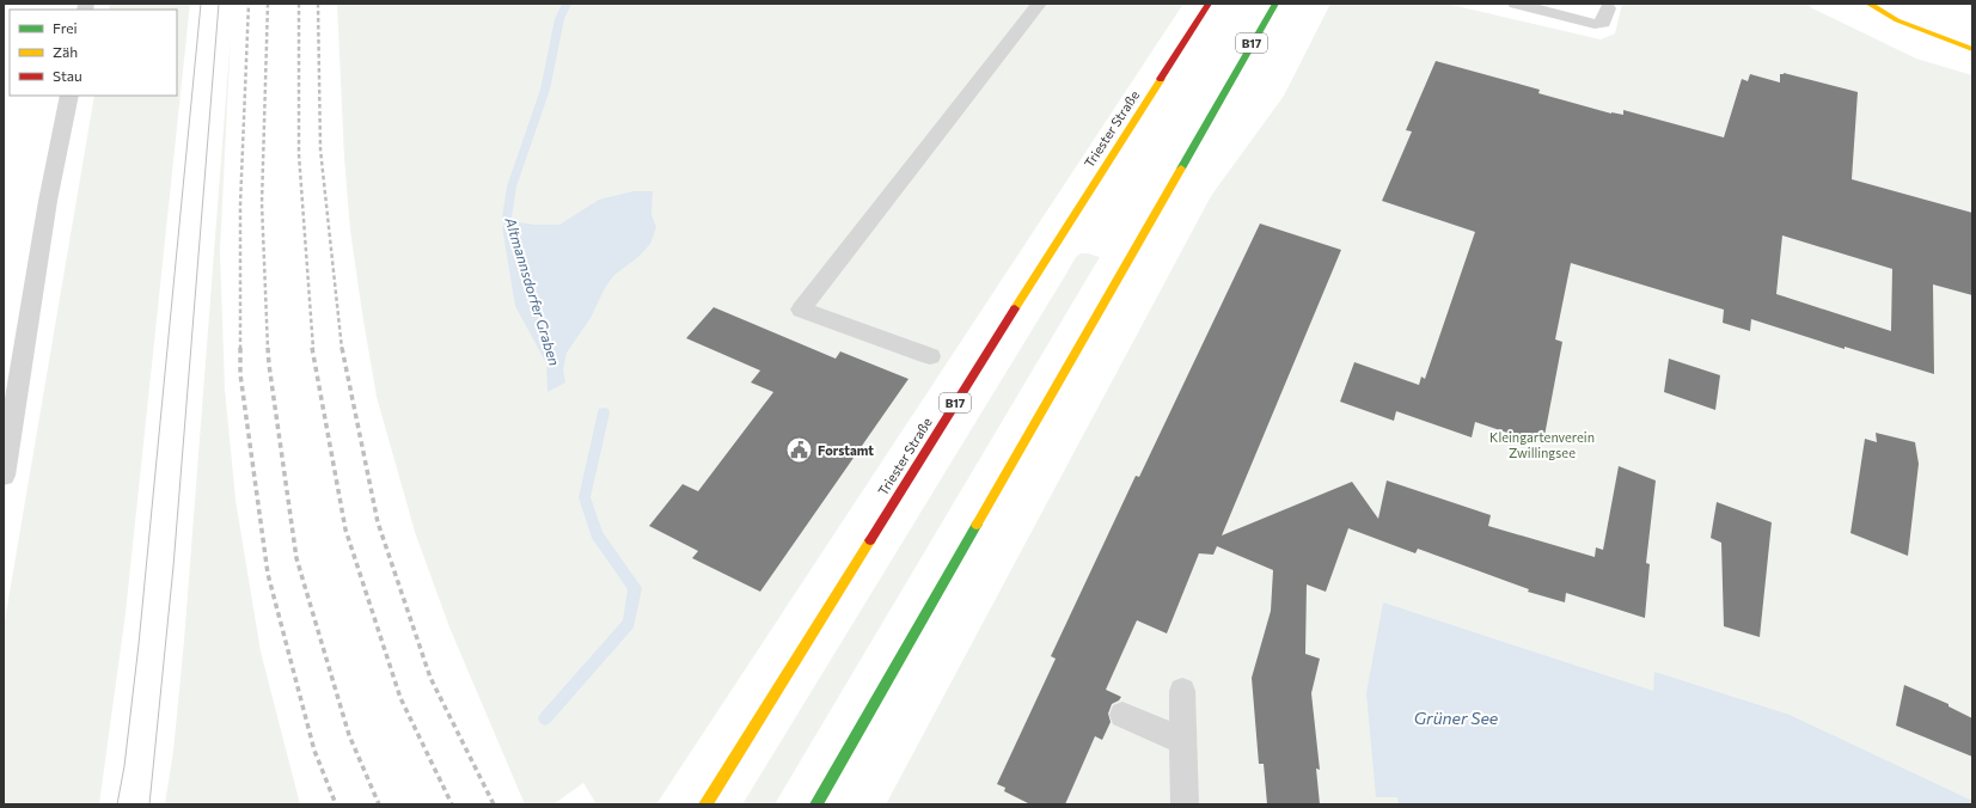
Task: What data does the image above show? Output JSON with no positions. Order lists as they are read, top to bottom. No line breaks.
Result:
{"streets":{"main road":["B17","Triester Straße"]},"water":["Altmannsdorfer Graben","Grüner See"],"parks":["Kleingartenverein Zwillingsee"],"places":{"public building":["Forstamt"]},"legend":["Frei","Zäh","Stau"]}
